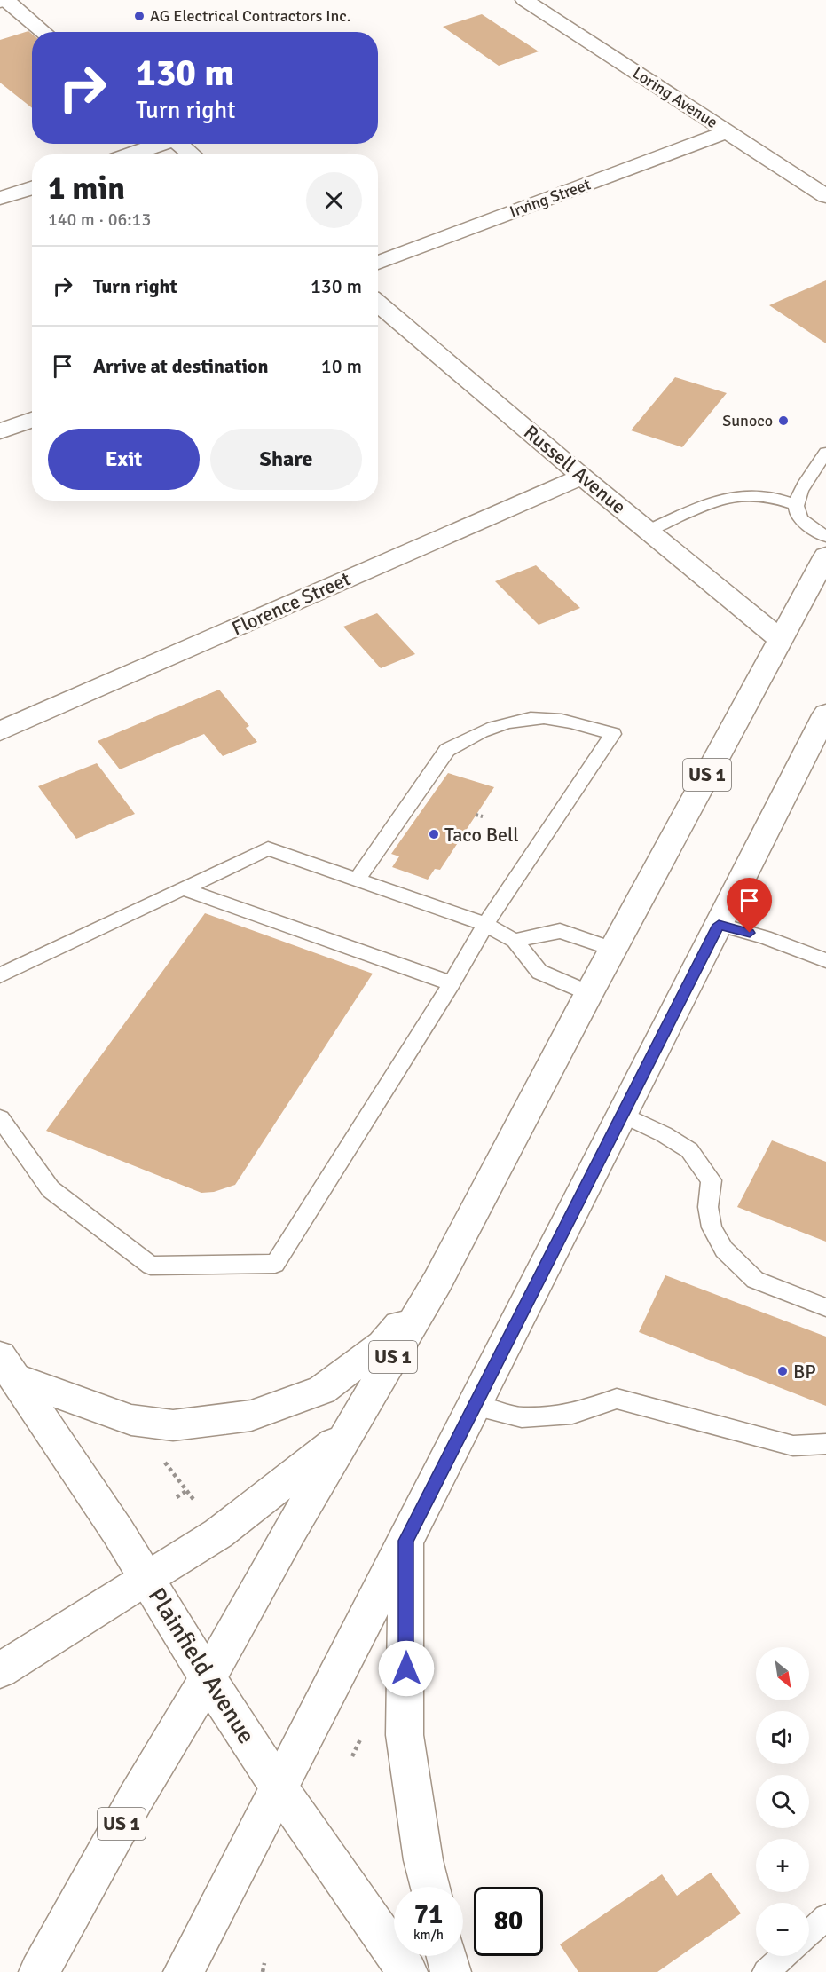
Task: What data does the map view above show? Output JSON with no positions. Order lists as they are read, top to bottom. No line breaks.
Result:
{"streets":{"main road":["Loring Avenue","Irving Street","Russell Avenue","Florence Street","US 1","Plainfield Avenue"]},"crossings":[["Loring Avenue","Irving Street"],["Russell Avenue","Florence Street"],["Russell Avenue","US 1"],["US 1","Plainfield Avenue"]],"places":["AG Electrical Contractors Inc.","Sunoco","Taco Bell","BP"],"north":"bottom right","page":{"turn":["130 m","Turn right"],"heading":["1 min","140 m · 06:13"],"list":[{"name":"Turn right","value":"130 m"},{"name":"Arrive at destination","value":"10 m"}],"buttons":["Exit","Share"],"map_buttons":["+","−"],"speed":"71 km/h","limit":"80"}}
